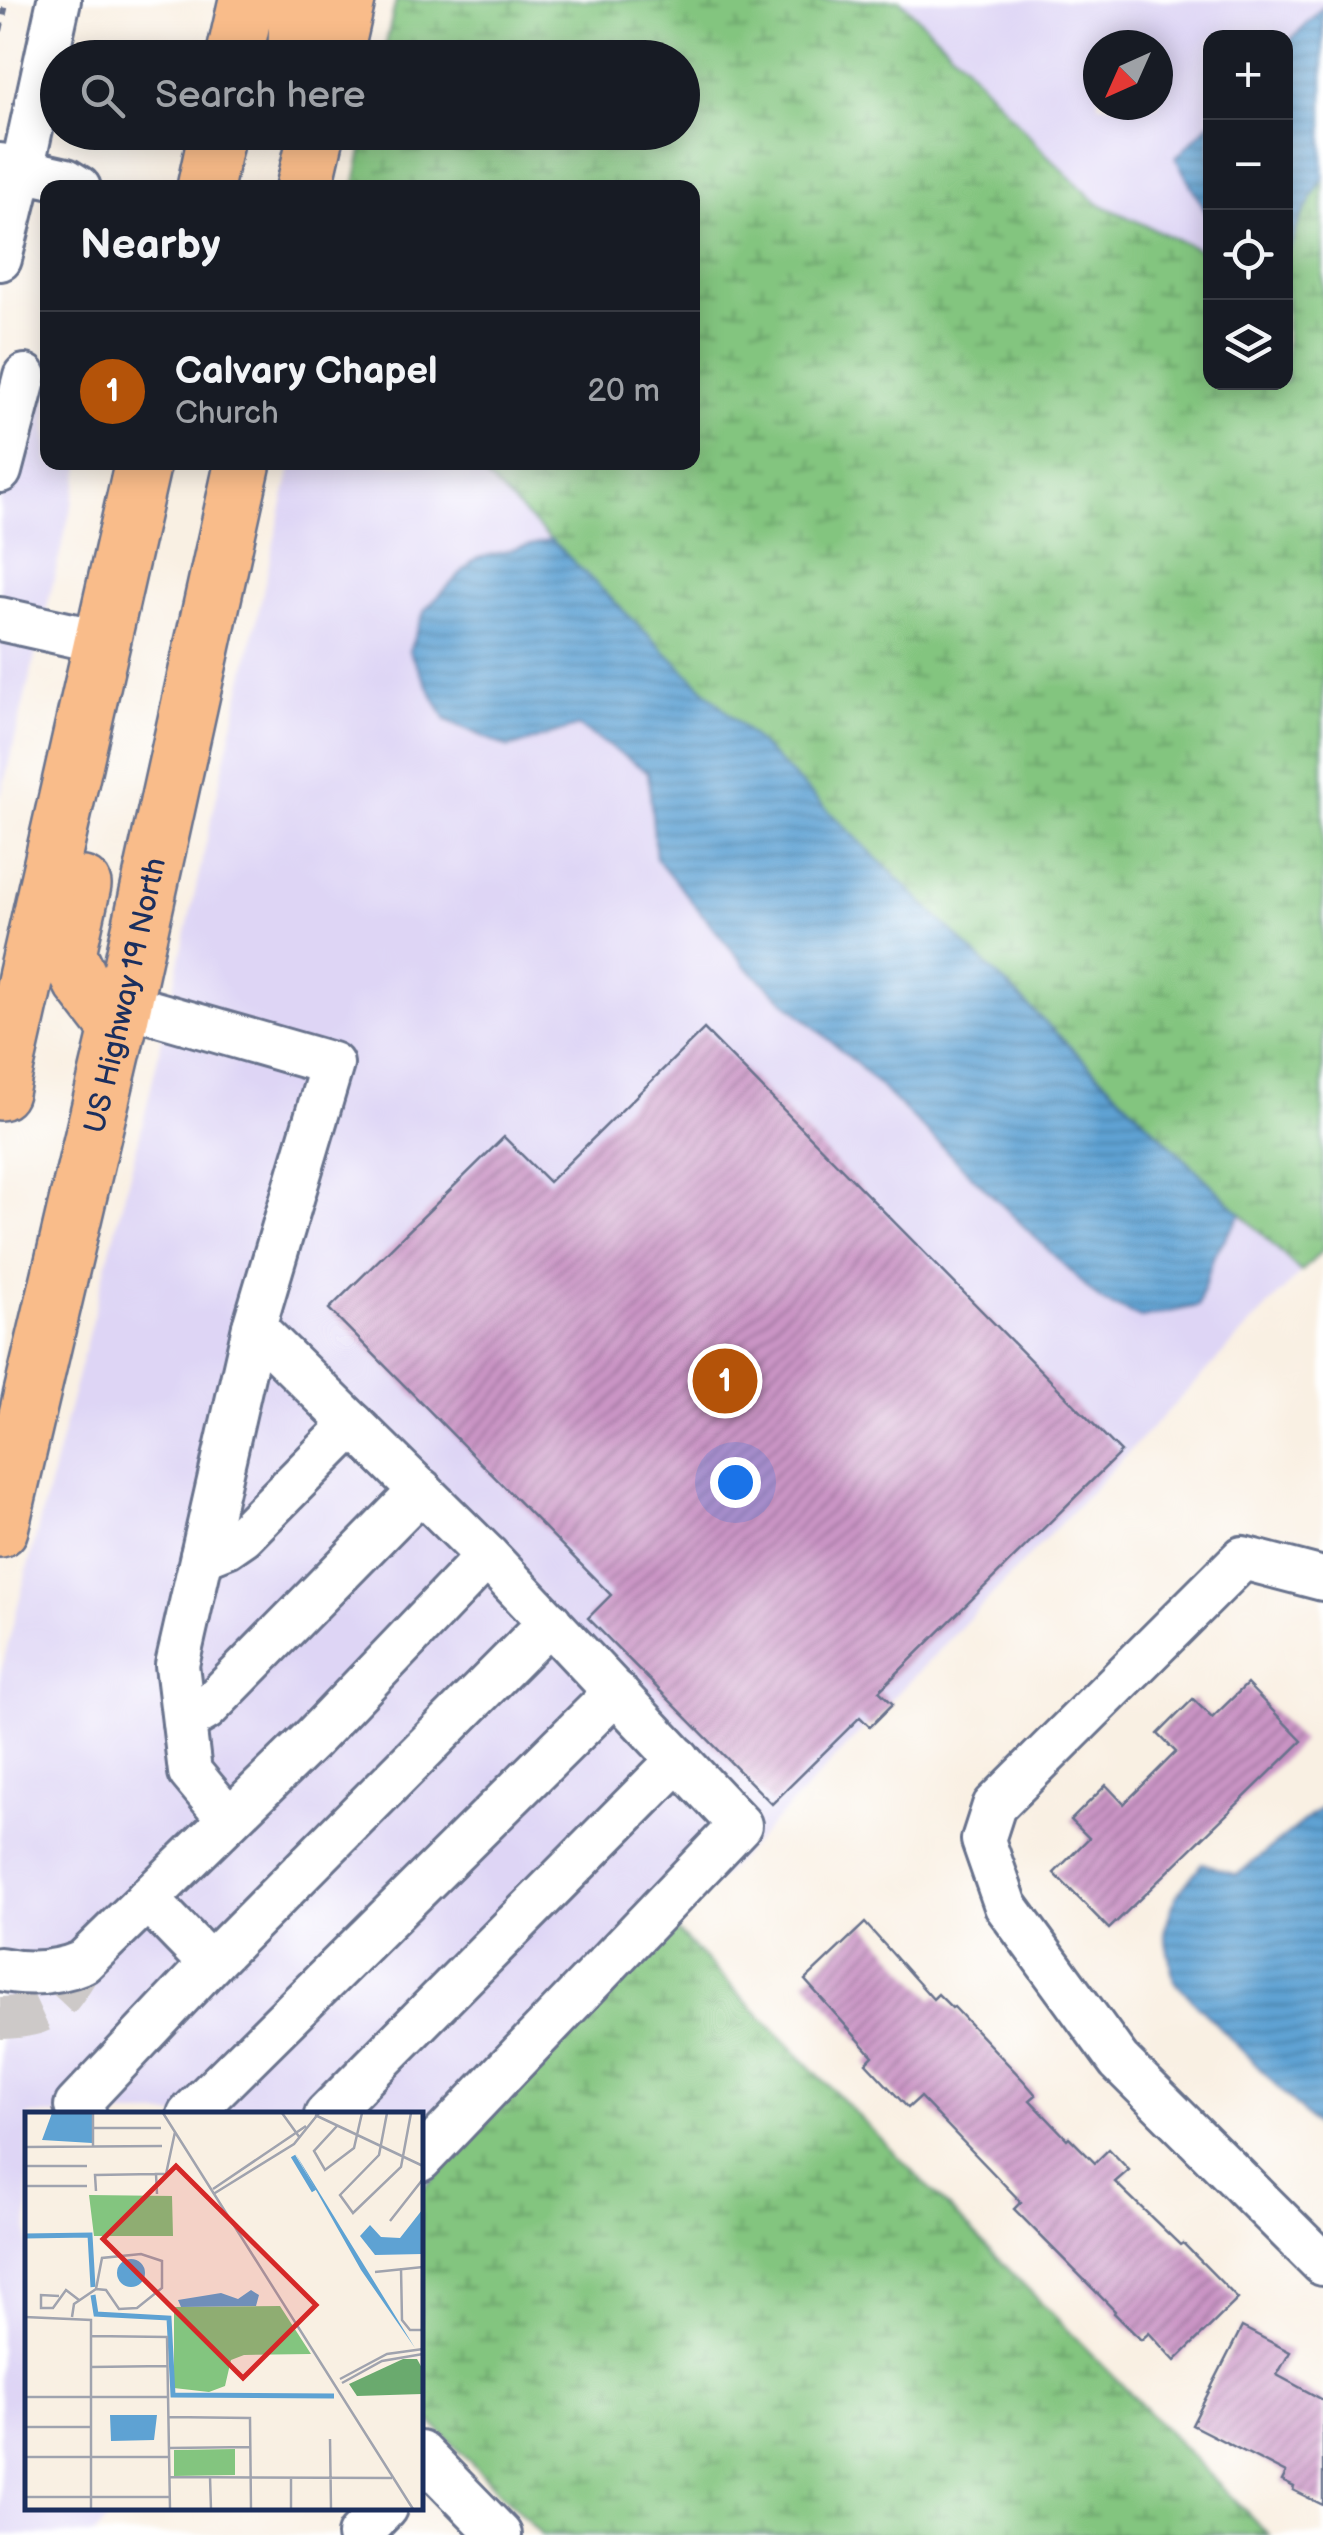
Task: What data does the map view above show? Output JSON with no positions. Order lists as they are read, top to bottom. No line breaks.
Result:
{"streets":{"highway":["US Highway 19 North"]},"north":"bottom left","page":{"map_buttons":["+","−"],"search":"Search here","heading":"Nearby","list":[{"mark":"1","name":"Calvary Chapel","note":"Church","value":"20 m"}],"pins":"1"}}
